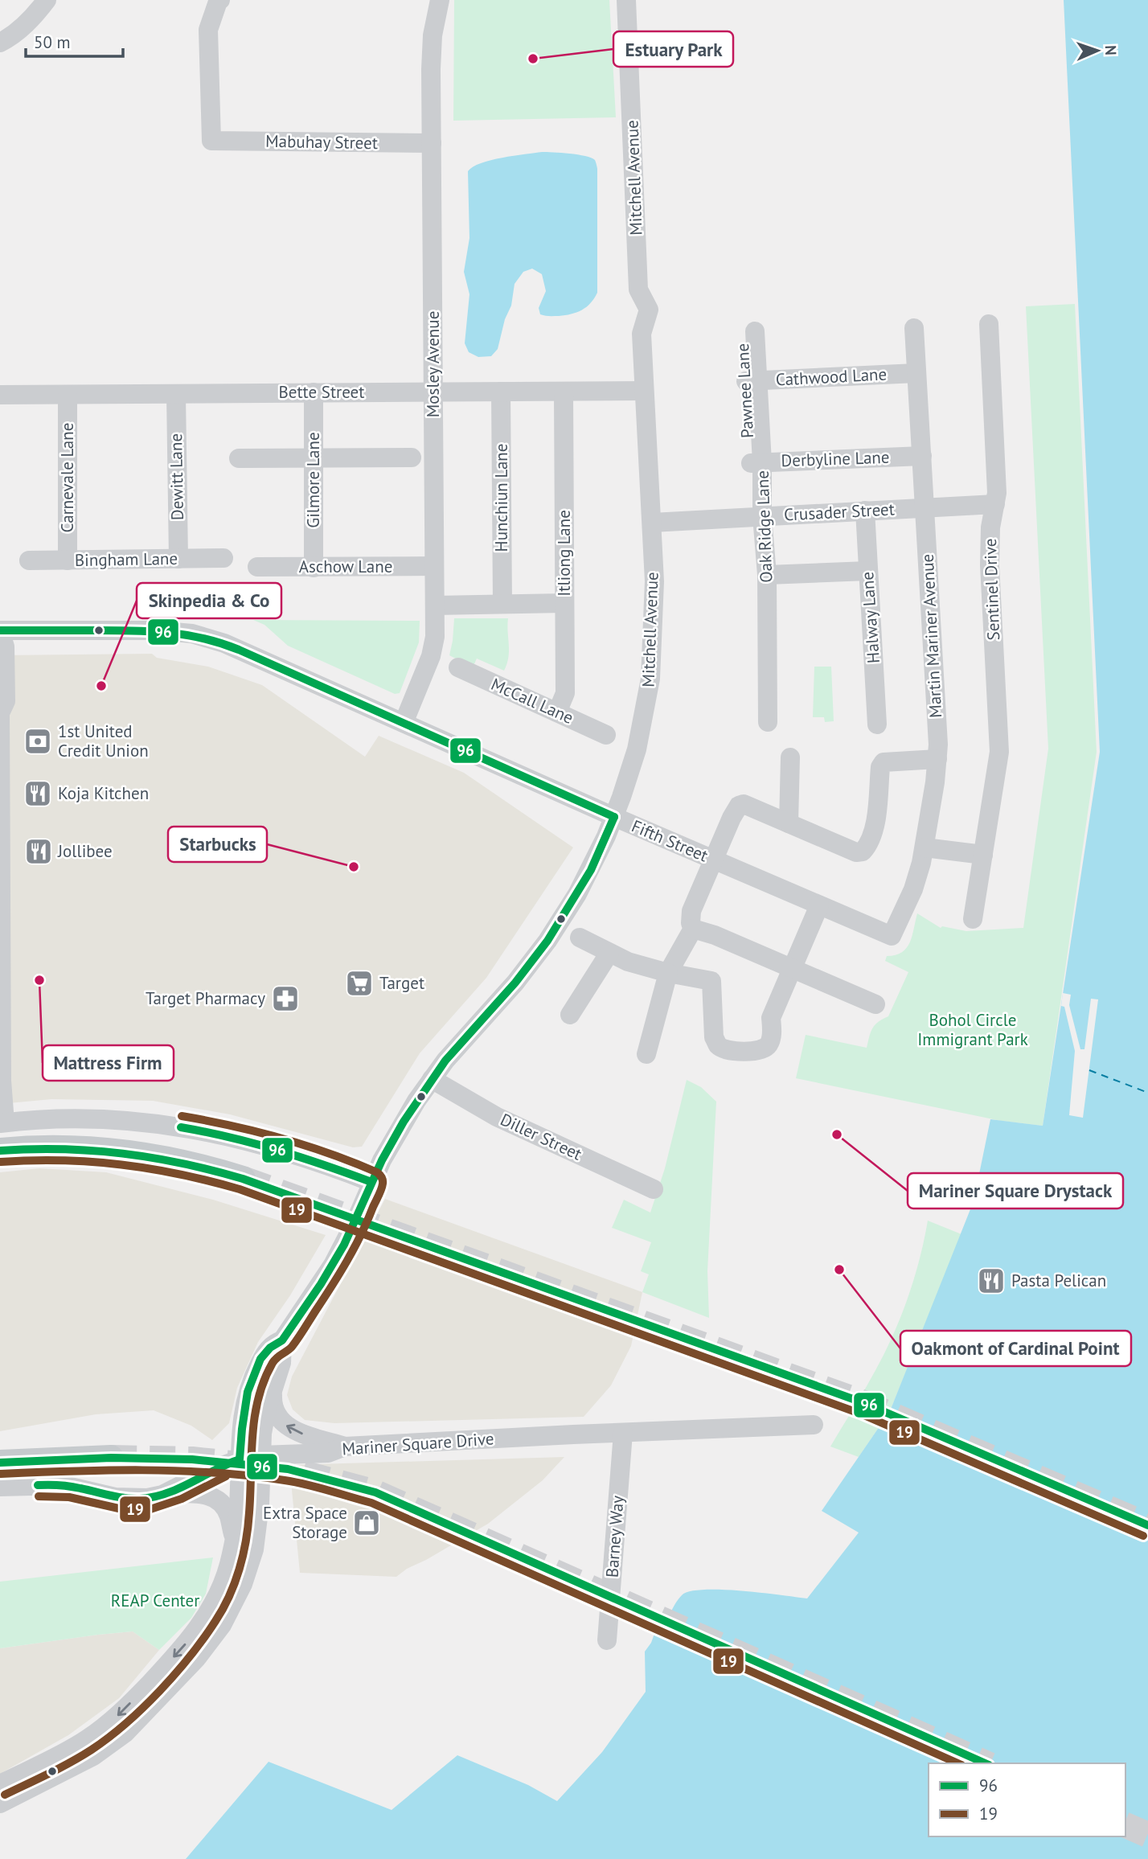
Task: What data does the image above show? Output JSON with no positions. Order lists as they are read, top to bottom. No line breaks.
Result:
{"streets":{"street":["Mabuhay Street","Mitchell Avenue","Mosley Avenue","Cathwood Lane","Pawnee Lane","Bette Street","Derbyline Lane","Dewitt Lane","Carnevale Lane","Gilmore Lane","Hunchiun Lane","Crusader Street","Oak Ridge Lane","Itliong Lane","Bingham Lane","Aschow Lane","Sentinel Drive","Halway Lane","Martin Mariner Avenue","McCall Lane","Fifth Street","Diller Street","Mariner Square Drive","Barney Way"]},"crossings":[["Mabuhay Street","Mosley Avenue"],["Mitchell Avenue","Bette Street"],["Mitchell Avenue","Crusader Street"],["Mitchell Avenue","Fifth Street"],["Mitchell Avenue","Diller Street"],["Mosley Avenue","Bette Street"],["Mosley Avenue","Aschow Lane"],["Mosley Avenue","Fifth Street"],["Cathwood Lane","Oak Ridge Lane"],["Cathwood Lane","Martin Mariner Avenue"],["Pawnee Lane","Derbyline Lane"],["Pawnee Lane","Crusader Street"],["Pawnee Lane","Oak Ridge Lane"],["Bette Street","Dewitt Lane"],["Bette Street","Carnevale Lane"],["Bette Street","Gilmore Lane"],["Bette Street","Hunchiun Lane"],["Bette Street","Itliong Lane"],["Derbyline Lane","Oak Ridge Lane"],["Derbyline Lane","Martin Mariner Avenue"],["Dewitt Lane","Bingham Lane"],["Carnevale Lane","Bingham Lane"],["Gilmore Lane","Aschow Lane"],["Crusader Street","Oak Ridge Lane"],["Crusader Street","Sentinel Drive"],["Crusader Street","Halway Lane"],["Crusader Street","Martin Mariner Avenue"],["Itliong Lane","McCall Lane"],["Martin Mariner Avenue","Fifth Street"],["Mariner Square Drive","Barney Way"]],"parks":["Bohol Circle Immigrant Park","REAP Center"],"places":{"other":["Estuary Park","Skinpedia & Co","Starbucks","Mattress Firm","Mariner Square Drystack","Oakmont of Cardinal Point"],"bank":["1st United Credit Union"],"restaurant":["Koja Kitchen","Jollibee","Pasta Pelican"],"supermarket":["Target"],"pharmacy":["Target Pharmacy"],"shop":["Extra Space Storage"]},"lines":["transit line 96","transit line 19"],"legend":["96","19"],"scale_bar":"50 m","north":"right"}
